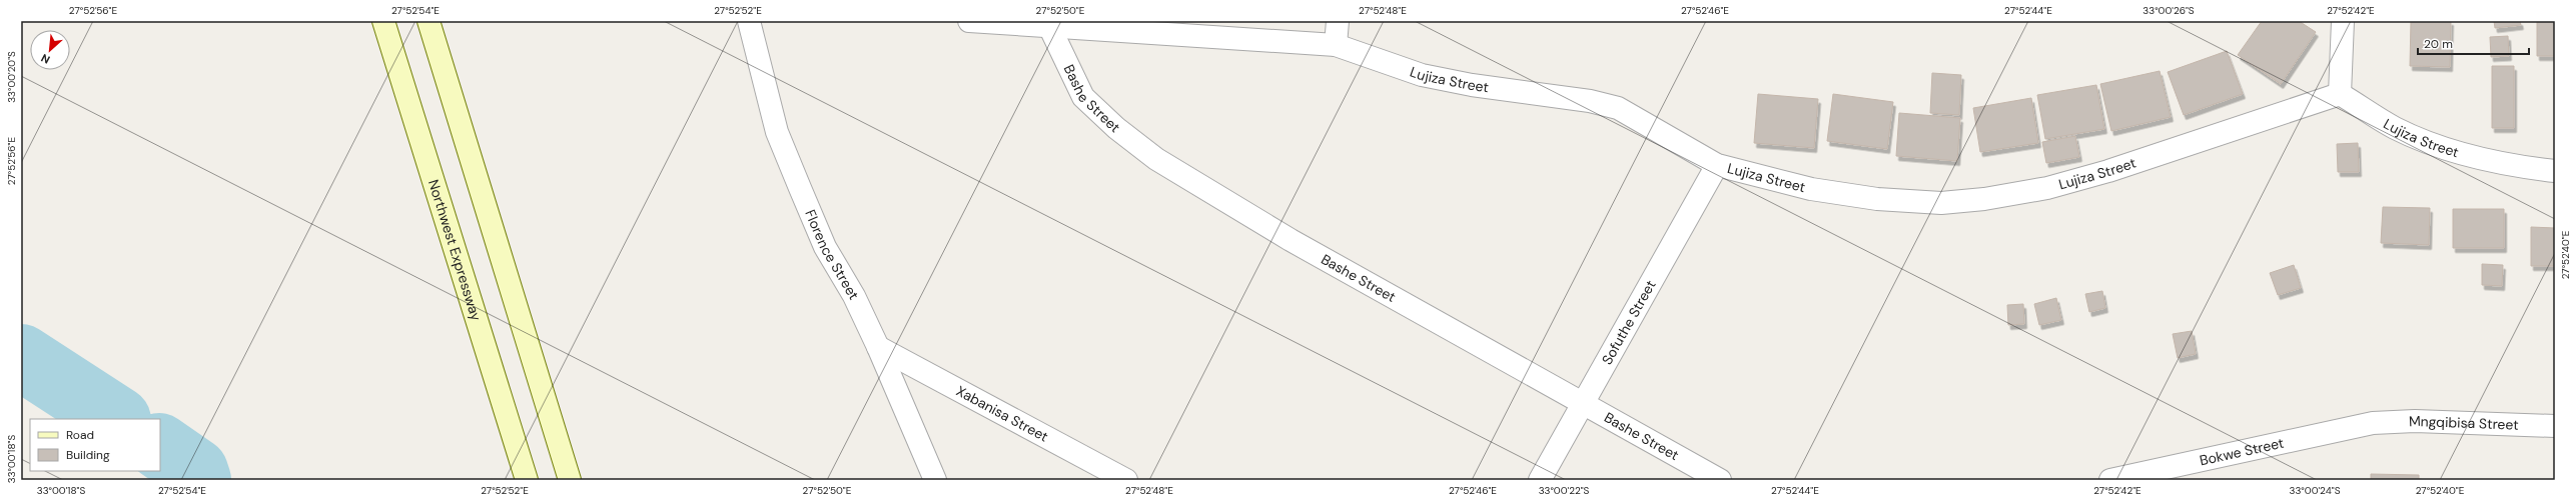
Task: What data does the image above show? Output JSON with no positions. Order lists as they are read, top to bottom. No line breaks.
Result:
{"streets":{"main road":["Northwest Expressway"],"street":["Lujiza Street","Bashe Street","Florence Street","Sofuthe Street","Xabanisa Street","Mngqibisa Street","Bokwe Street"]},"crossings":[["Lujiza Street","Bashe Street"],["Lujiza Street","Sofuthe Street"],["Bashe Street","Sofuthe Street"],["Florence Street","Xabanisa Street"],["Mngqibisa Street","Bokwe Street"]],"legend":["Road","Building"],"scale_bar":"20 m","north":"bottom left","coordinates":["27°52'56\"E","27°52'54\"E","27°52'52\"E","27°52'50\"E","27°52'48\"E","27°52'46\"E","27°52'44\"E","33°00'26\"S","27°52'42\"E","33°00'20\"S","27°52'40\"E","33°00'18\"S","33°00'22\"S","33°00'24\"S"]}
